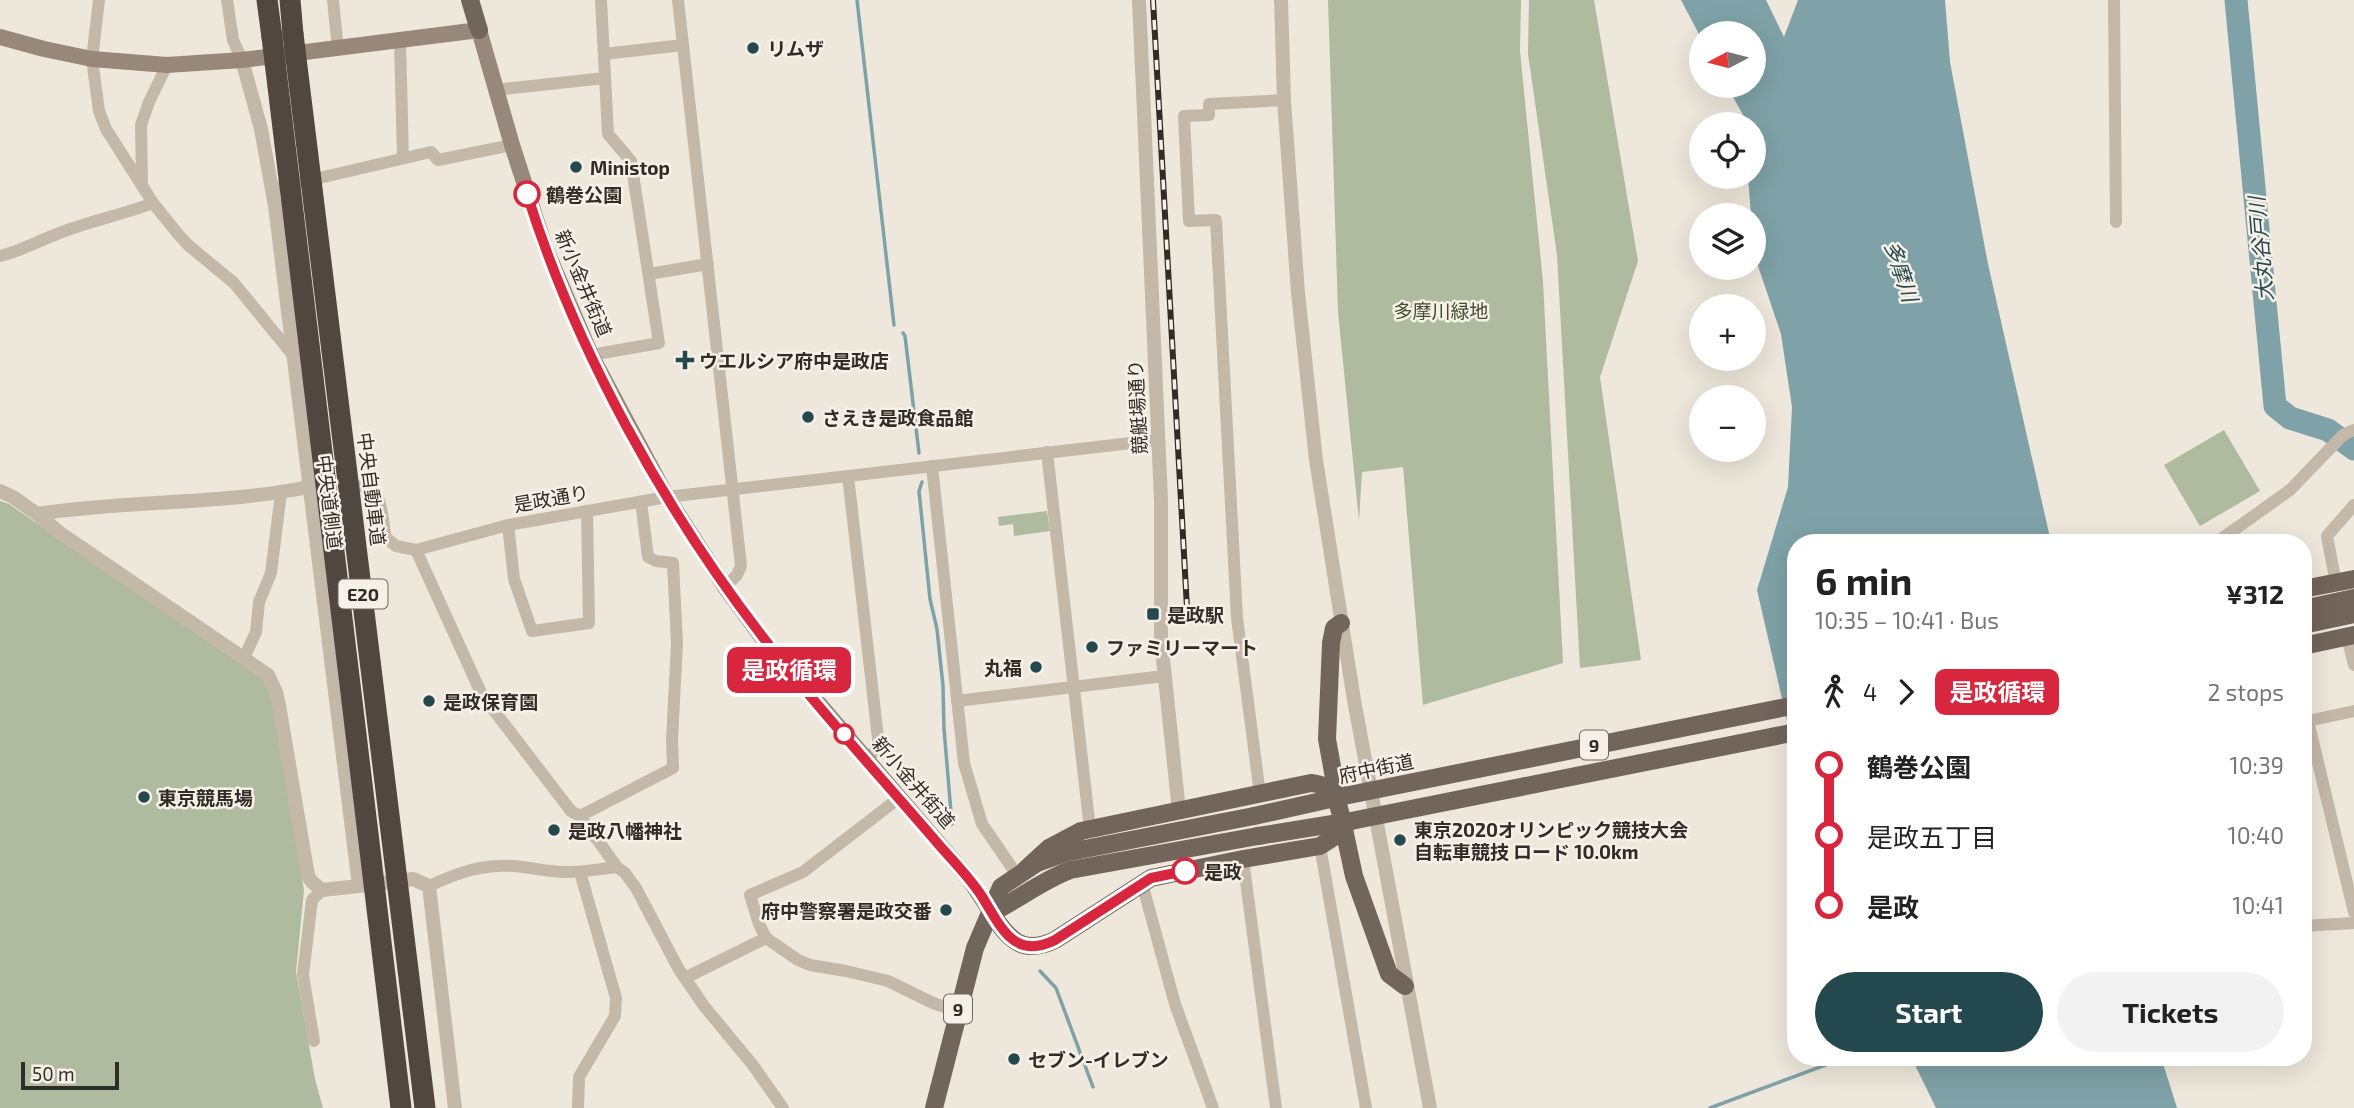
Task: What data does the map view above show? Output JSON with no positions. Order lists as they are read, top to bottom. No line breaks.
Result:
{"streets":{"highway":["中央自動車道","E20"],"main road":["新小金井街道","9","府中街道"],"street":["競艇場通り","是政通り","中央道側道"]},"crossings":[["新小金井街道","是政通り"],["新小金井街道","9"],["新小金井街道","府中街道"],["競艇場通り","是政通り"],["9","府中街道"]],"water":["大丸谷戸川","多摩川"],"parks":["多摩川緑地"],"places":{"other":["リムザ","Ministop","鶴巻公園","さえき是政食品館","ファミリーマート","丸福","是政保育園","東京競馬場","是政八幡神社","東京2020オリンピック競技大会 自転車競技 ロード 10.0km","是政","府中警察署是政交番","セブン-イレブン"],"health":["ウエルシア府中是政店"],"transit":["是政駅"]},"lines":["bus line 是政循環"],"scale_bar":"50 m","north":"left","page":{"on_map":"是政循環","map_buttons":["+","−"],"heading":["6 min","10:35 – 10:41 · Bus","¥312"],"legs":["4","是政循環","2 stops"],"list":[{"name":"鶴巻公園","value":"10:39"},{"name":"是政五丁目","value":"10:40"},{"name":"是政","value":"10:41"}],"buttons":["Start","Tickets"],"scale":"50 m"}}
